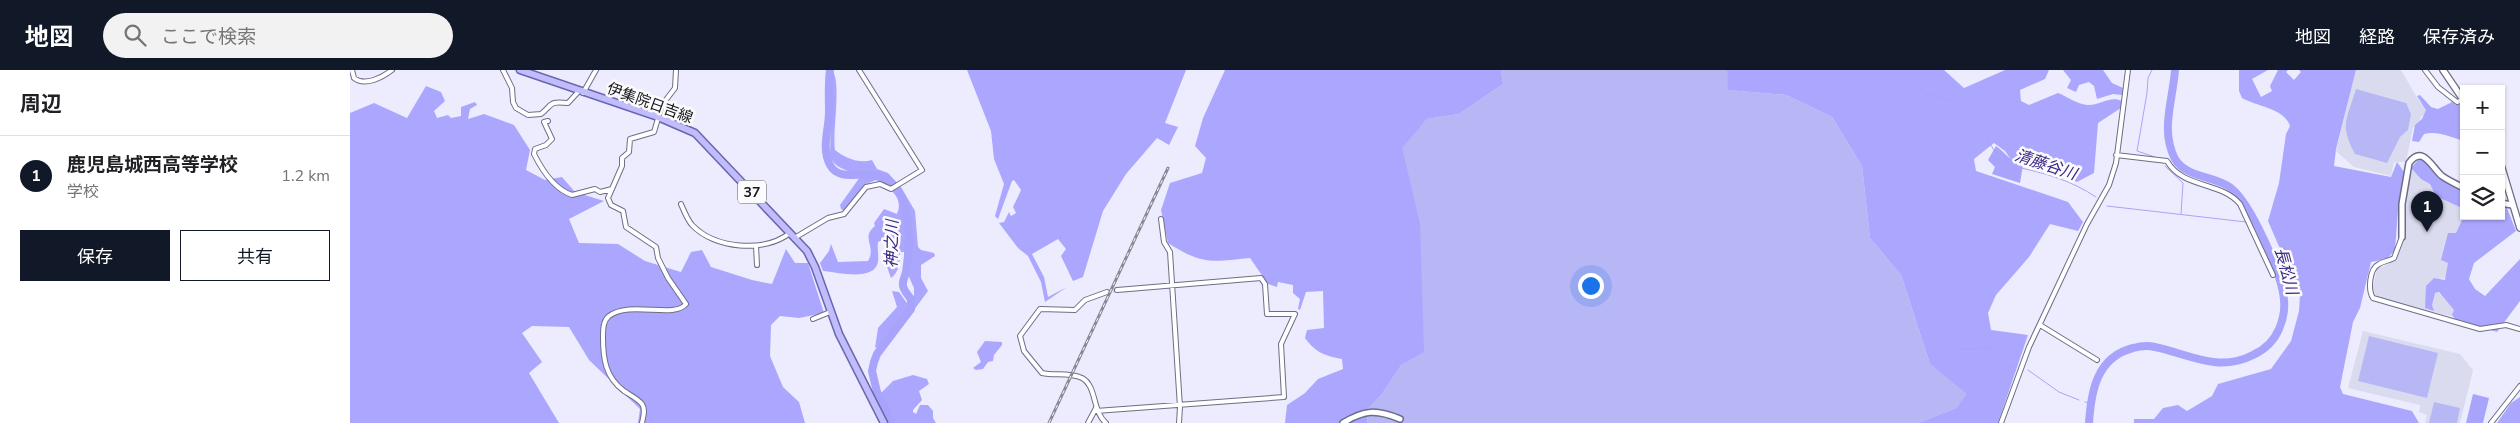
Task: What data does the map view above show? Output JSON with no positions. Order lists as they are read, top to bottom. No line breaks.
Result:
{"streets":{"main road":["伊集院日吉線","37"]},"water":["清藤谷川","神之川","長松川"],"page":{"header":"地図","search":"ここで検索","nav":["地図","経路","保存済み"],"heading":"周辺","map_buttons":["+","−"],"list":[{"mark":"1","name":"鹿児島城西高等学校","note":"学校","value":"1.2 km"}],"pins":"1","buttons":["保存","共有"]}}
